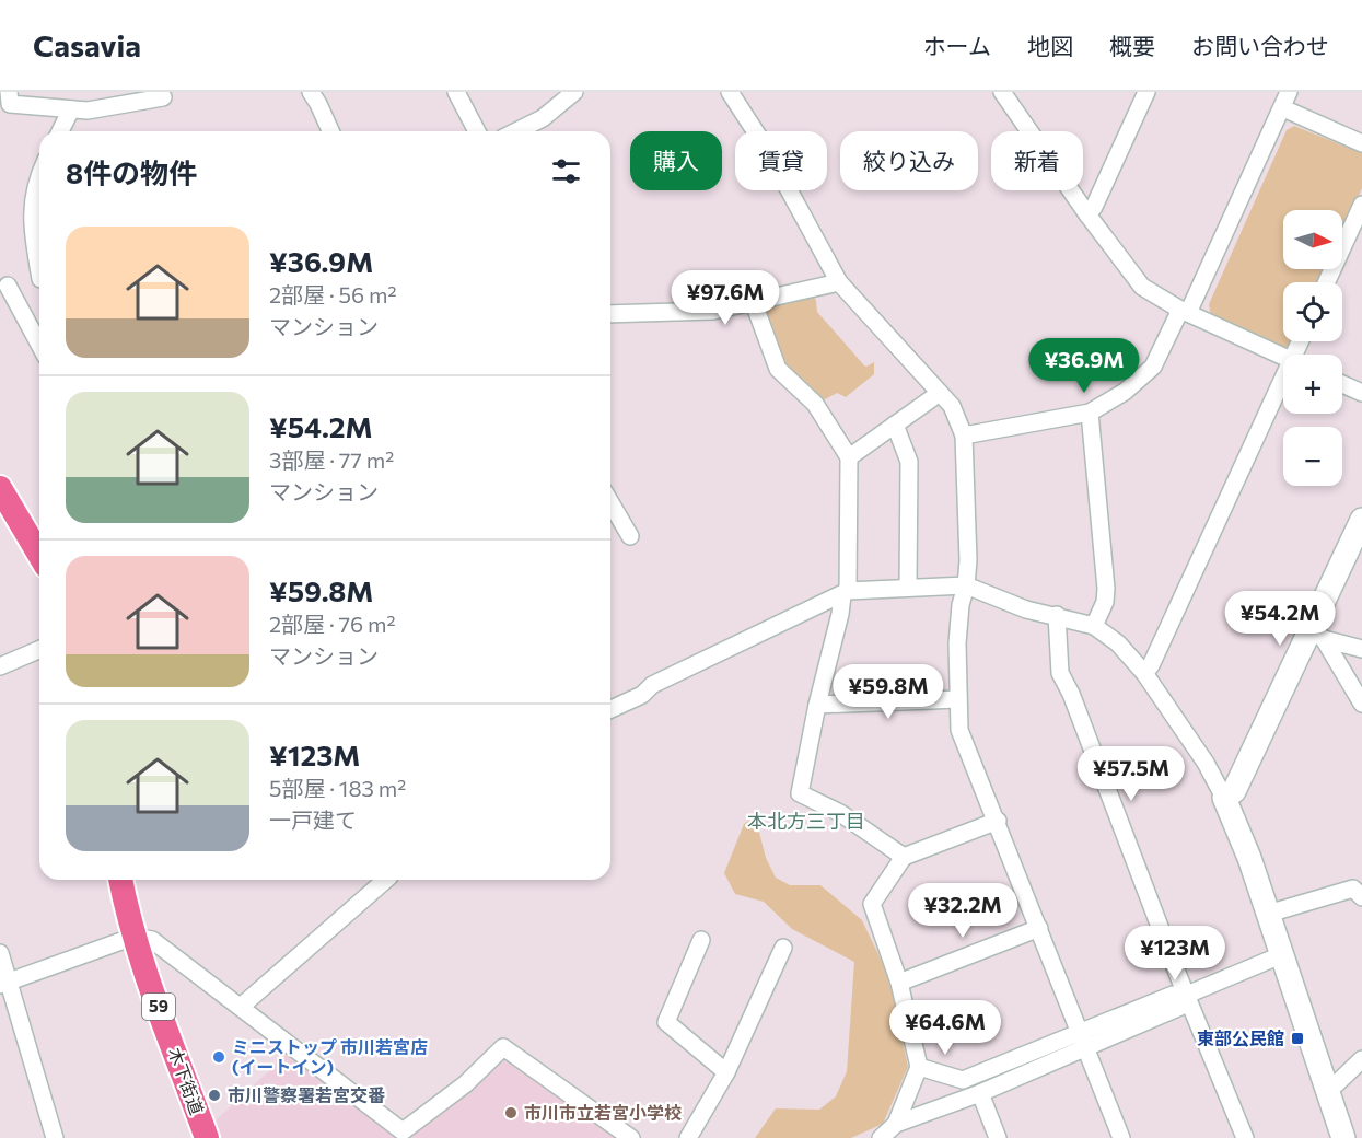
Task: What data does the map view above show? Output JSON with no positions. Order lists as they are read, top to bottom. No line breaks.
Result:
{"streets":{"main road":["59","木下街道"]},"districts":["本北方三丁目"],"places":{"transit":["東部公民館"],"other":["ミニストップ 市川若宮店 (イートイン)","市川警察署若宮交番","市川市立若宮小学校"]},"north":"right","page":{"header":"Casavia","nav":["ホーム","地図","概要","お問い合わせ"],"chip":["購入","賃貸","絞り込み","新着"],"heading":"8件の物件","map_buttons":["+","−"],"list":[{"name":"¥36.9M","note":"2部屋 · 56 m² · マンション"},{"name":"¥54.2M","note":"3部屋 · 77 m² · マンション"},{"name":"¥59.8M","note":"2部屋 · 76 m² · マンション"},{"name":"¥123M","note":"5部屋 · 183 m² · 一戸建て"}],"price":["¥97.6M","¥36.9M","¥54.2M","¥59.8M","¥57.5M","¥32.2M","¥123M","¥64.6M"]}}
